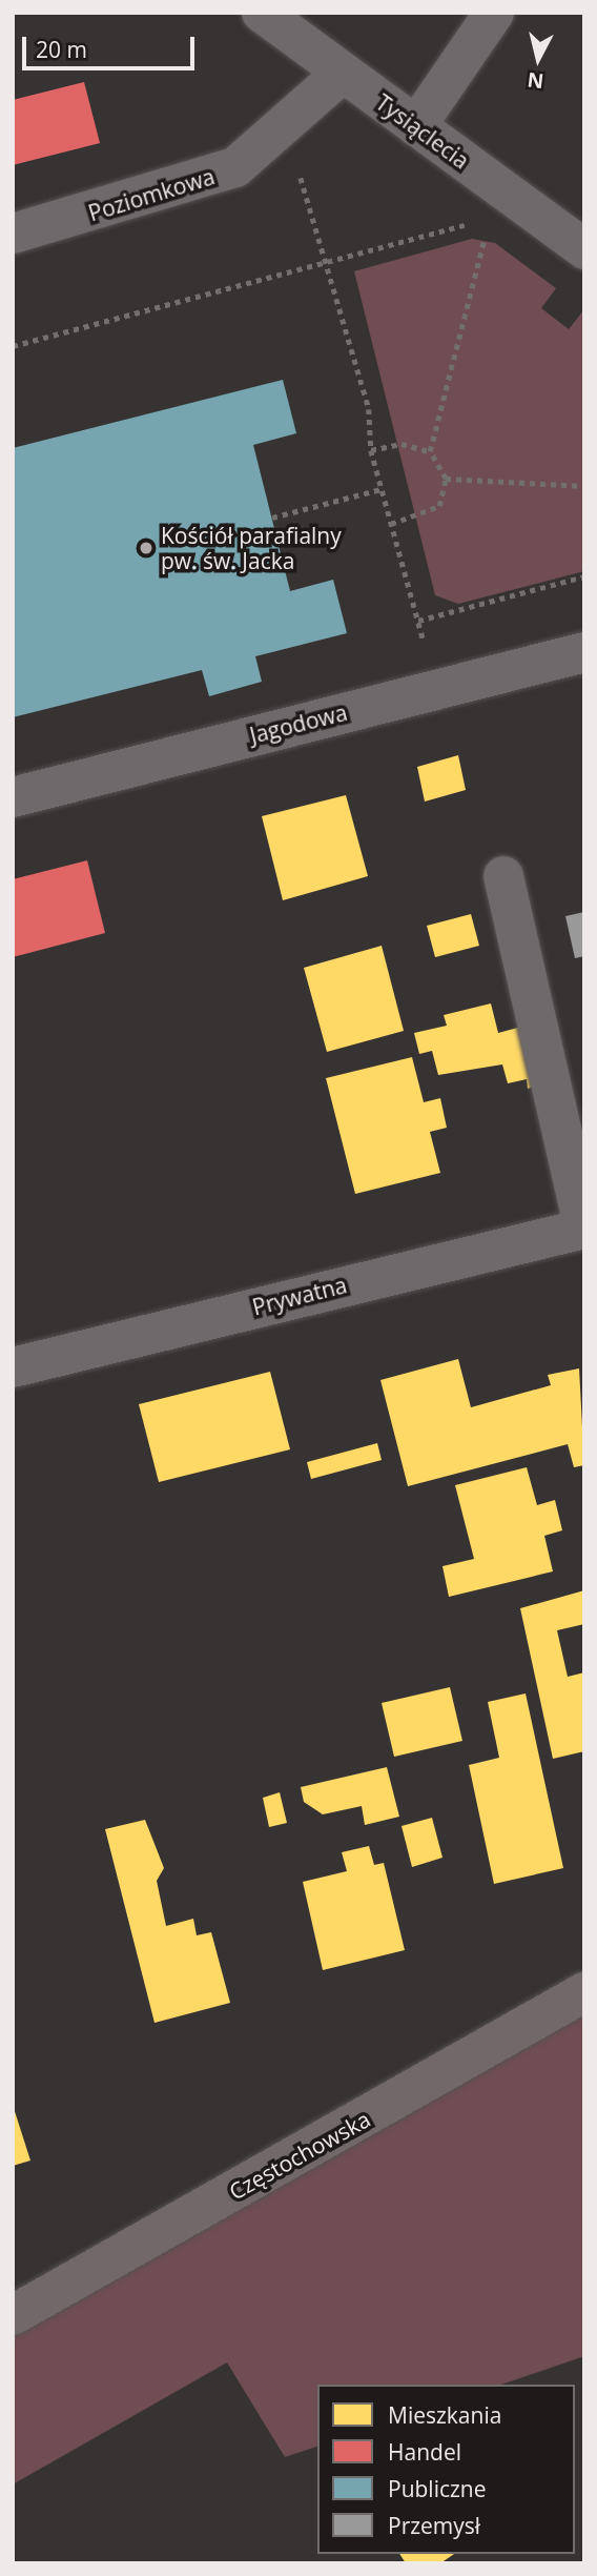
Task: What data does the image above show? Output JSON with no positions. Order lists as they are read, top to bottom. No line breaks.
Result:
{"streets":{"main road":["Częstochowska"],"street":["Tysiąclecia","Poziomkowa","Jagodowa","Prywatna"]},"crossings":[["Tysiąclecia","Poziomkowa"]],"places":["Kościół parafialny pw. św. Jacka"],"legend":["Mieszkania","Handel","Publiczne","Przemysł"],"scale_bar":"20 m","north":"bottom"}
